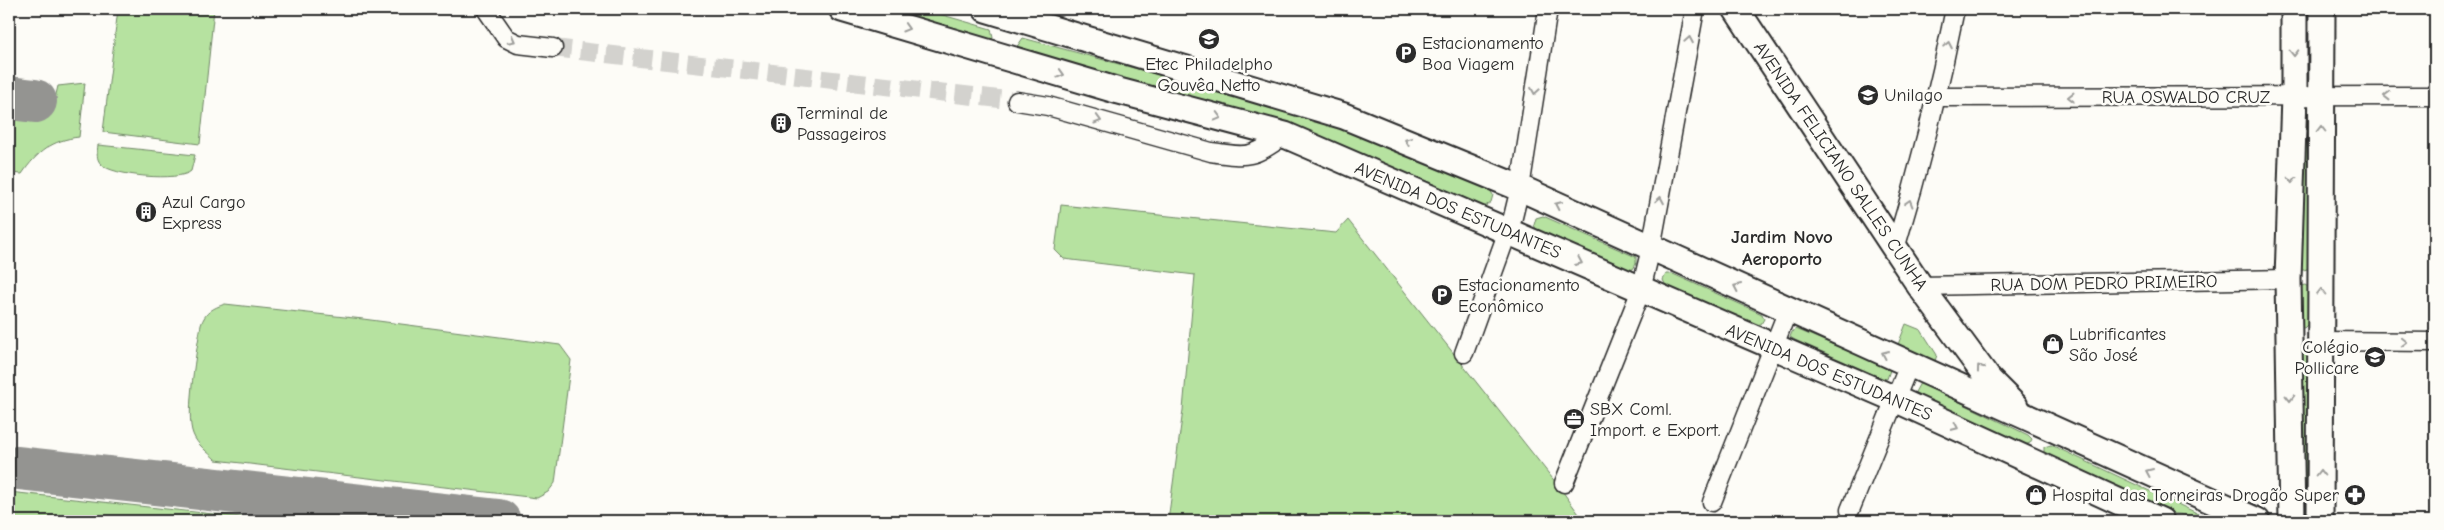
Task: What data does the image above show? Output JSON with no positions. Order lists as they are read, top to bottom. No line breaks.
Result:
{"streets":{"main road":["AVENIDA FELICIANO SALLES CUNHA","AVENIDA DOS ESTUDANTES"],"street":["RUA OSWALDO CRUZ","RUA DOM PEDRO PRIMEIRO"]},"crossings":[["AVENIDA FELICIANO SALLES CUNHA","AVENIDA DOS ESTUDANTES"],["AVENIDA FELICIANO SALLES CUNHA","RUA DOM PEDRO PRIMEIRO"]],"one_way":["RUA OSWALDO CRUZ"],"districts":["Jardim Novo Aeroporto"],"places":{"school or university":["Etec Philadelpho Gouvêa Netto","Unilago","Colégio Pollicare"],"parking":["Estacionamento Boa Viagem","Estacionamento Econômico"],"building":["Terminal de Passageiros","Azul Cargo Express"],"shop":["Lubrificantes São José","Hospital das Torneiras"],"office":["SBX Coml. Import. e Export."],"pharmacy":["Drogão Super"]}}
